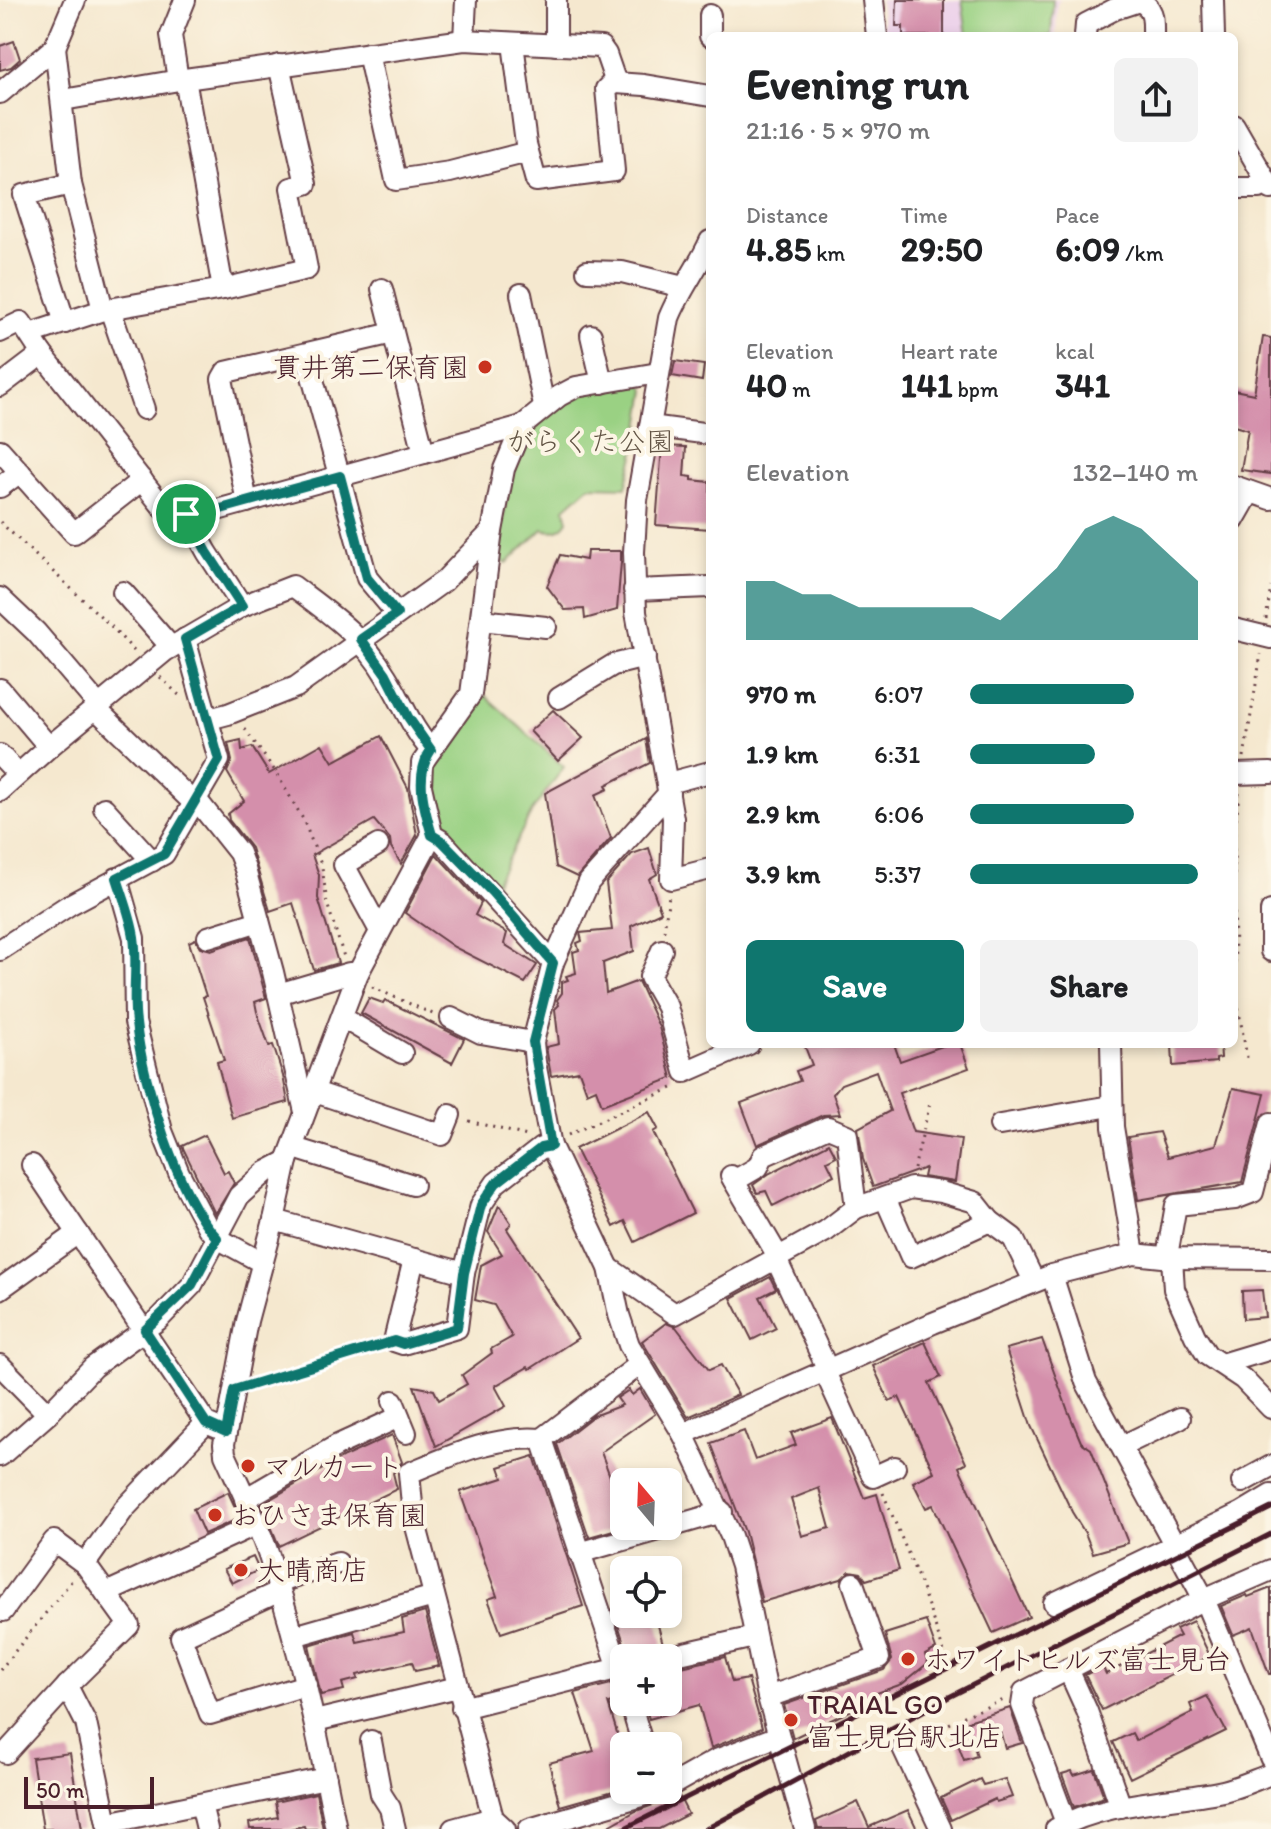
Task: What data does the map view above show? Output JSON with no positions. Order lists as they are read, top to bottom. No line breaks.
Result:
{"parks":["がらくた公園"],"places":["貫井第二保育園","マルカート","おひさま保育園","大晴商店","ホワイトヒルズ富士見台","TRAIAL GO 富士見台駅北店"],"scale_bar":"50 m","north":"top","page":{"heading":["Evening run","21:16 · 5 × 970 m"],"stats":[["Distance","4.85 km"],["Time","29:50"],["Pace","6:09 /km"],["Elevation","40 m"],["Heart rate","141 bpm"],["kcal","341"]],"chart":["Elevation","132–140 m"],"list":[{"name":"970 m","note":"6:07"},{"name":"1.9 km","note":"6:31"},{"name":"2.9 km","note":"6:06"},{"name":"3.9 km","note":"5:37"}],"buttons":["Save","Share"],"map_buttons":["+","−"],"scale":"50 m"}}
